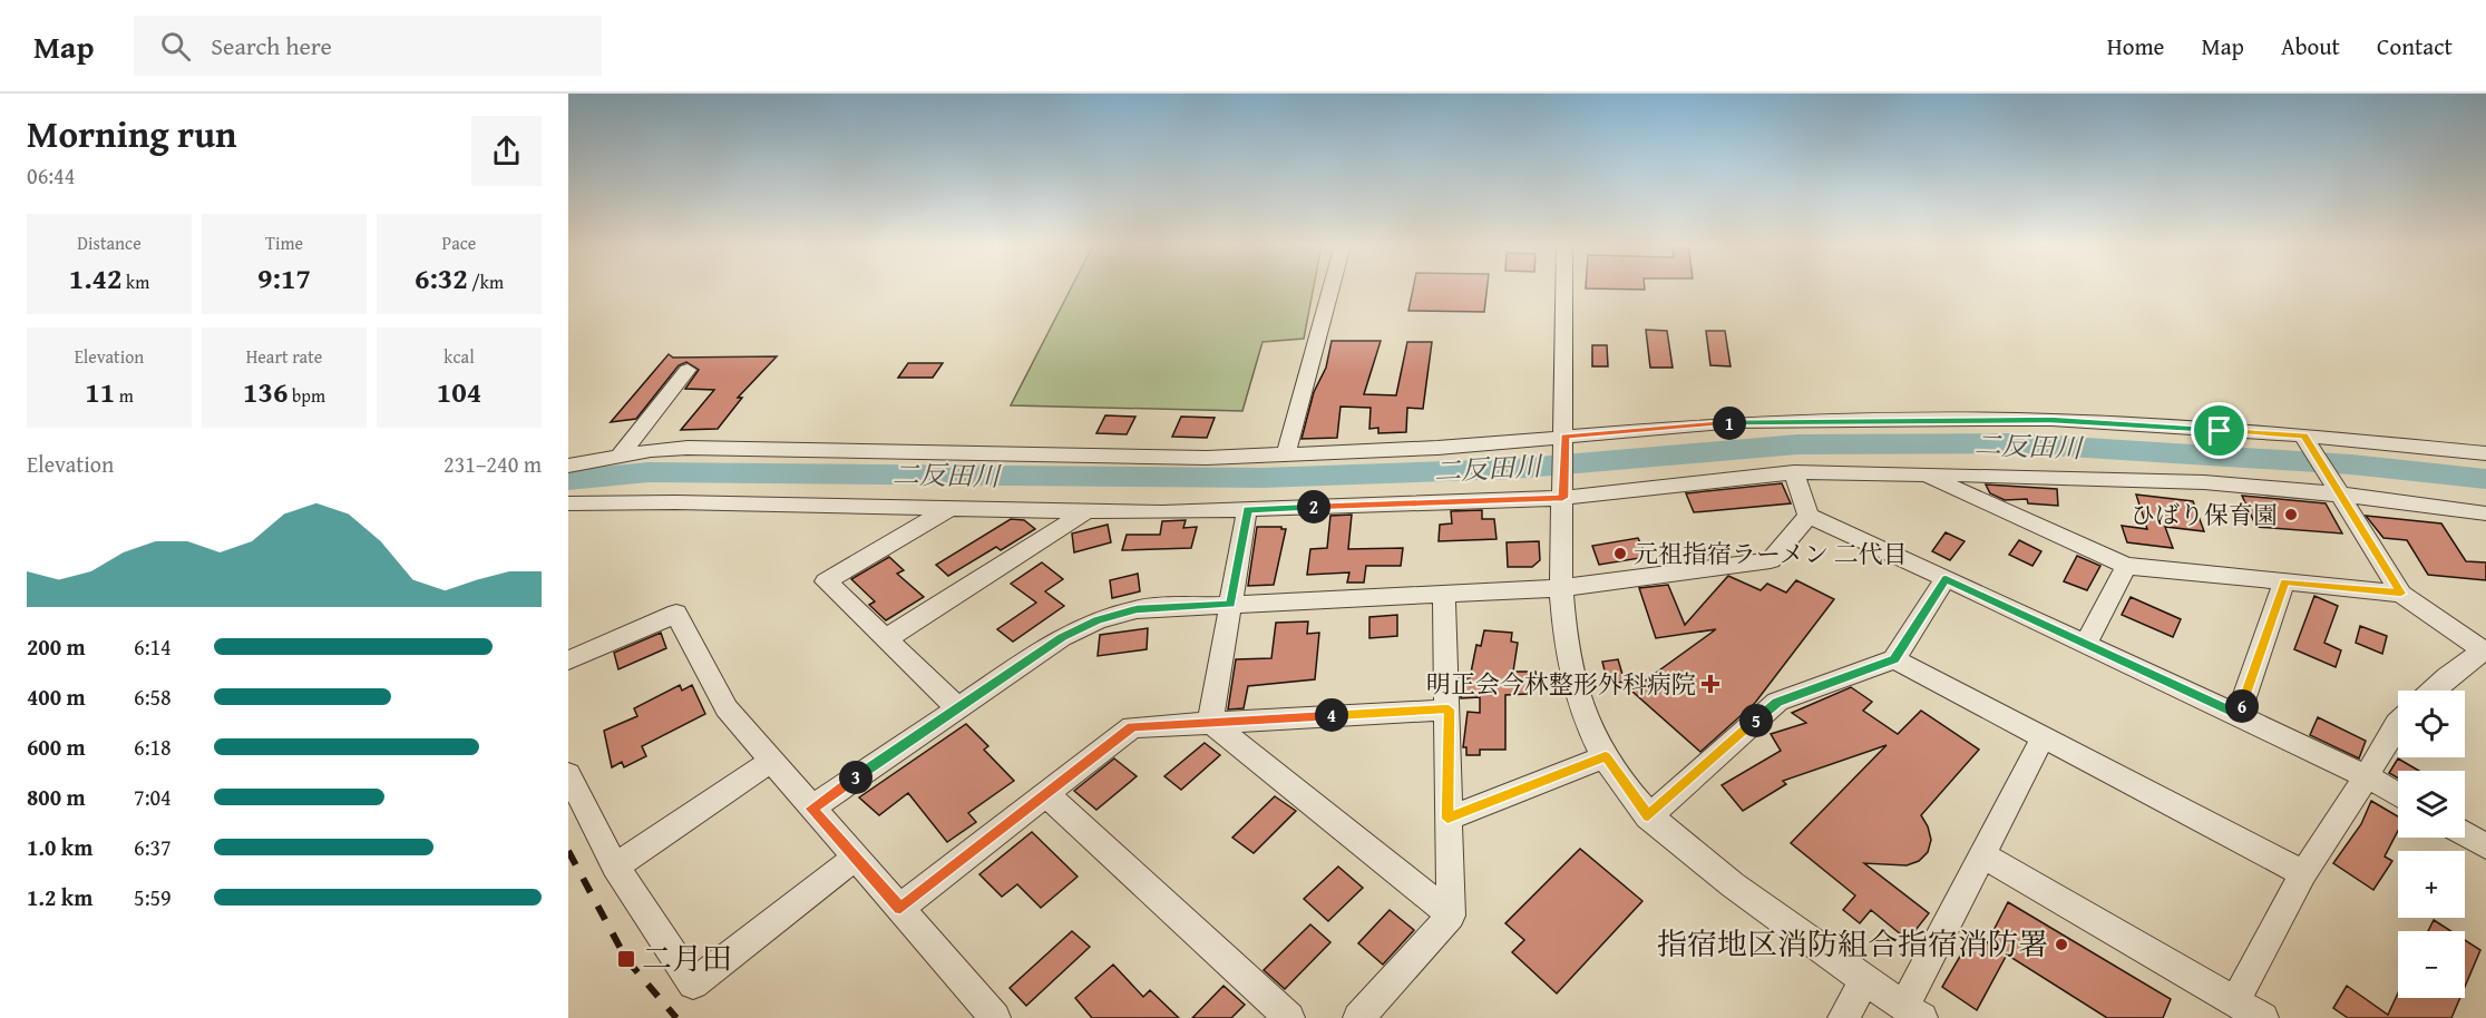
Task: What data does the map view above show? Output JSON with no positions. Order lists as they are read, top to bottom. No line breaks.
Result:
{"water":["二反田川"],"places":{"other":["ひばり保育園","元祖指宿ラーメン 二代目","指宿地区消防組合指宿消防署"],"health":["明正会今林整形外科病院"],"transit":["二月田"]},"page":{"header":"Map","search":"Search here","nav":["Home","Map","About","Contact"],"heading":["Morning run","06:44"],"stats":[["Distance","1.42 km"],["Time","9:17"],["Pace","6:32 /km"],["Elevation","11 m"],["Heart rate","136 bpm"],["kcal","104"]],"pins":["1","2","6","4","5","3"],"chart":["Elevation","231–240 m"],"list":[{"name":"200 m","note":"6:14"},{"name":"400 m","note":"6:58"},{"name":"600 m","note":"6:18"},{"name":"800 m","note":"7:04"},{"name":"1.0 km","note":"6:37"},{"name":"1.2 km","note":"5:59"}],"map_buttons":["+","−"]}}
